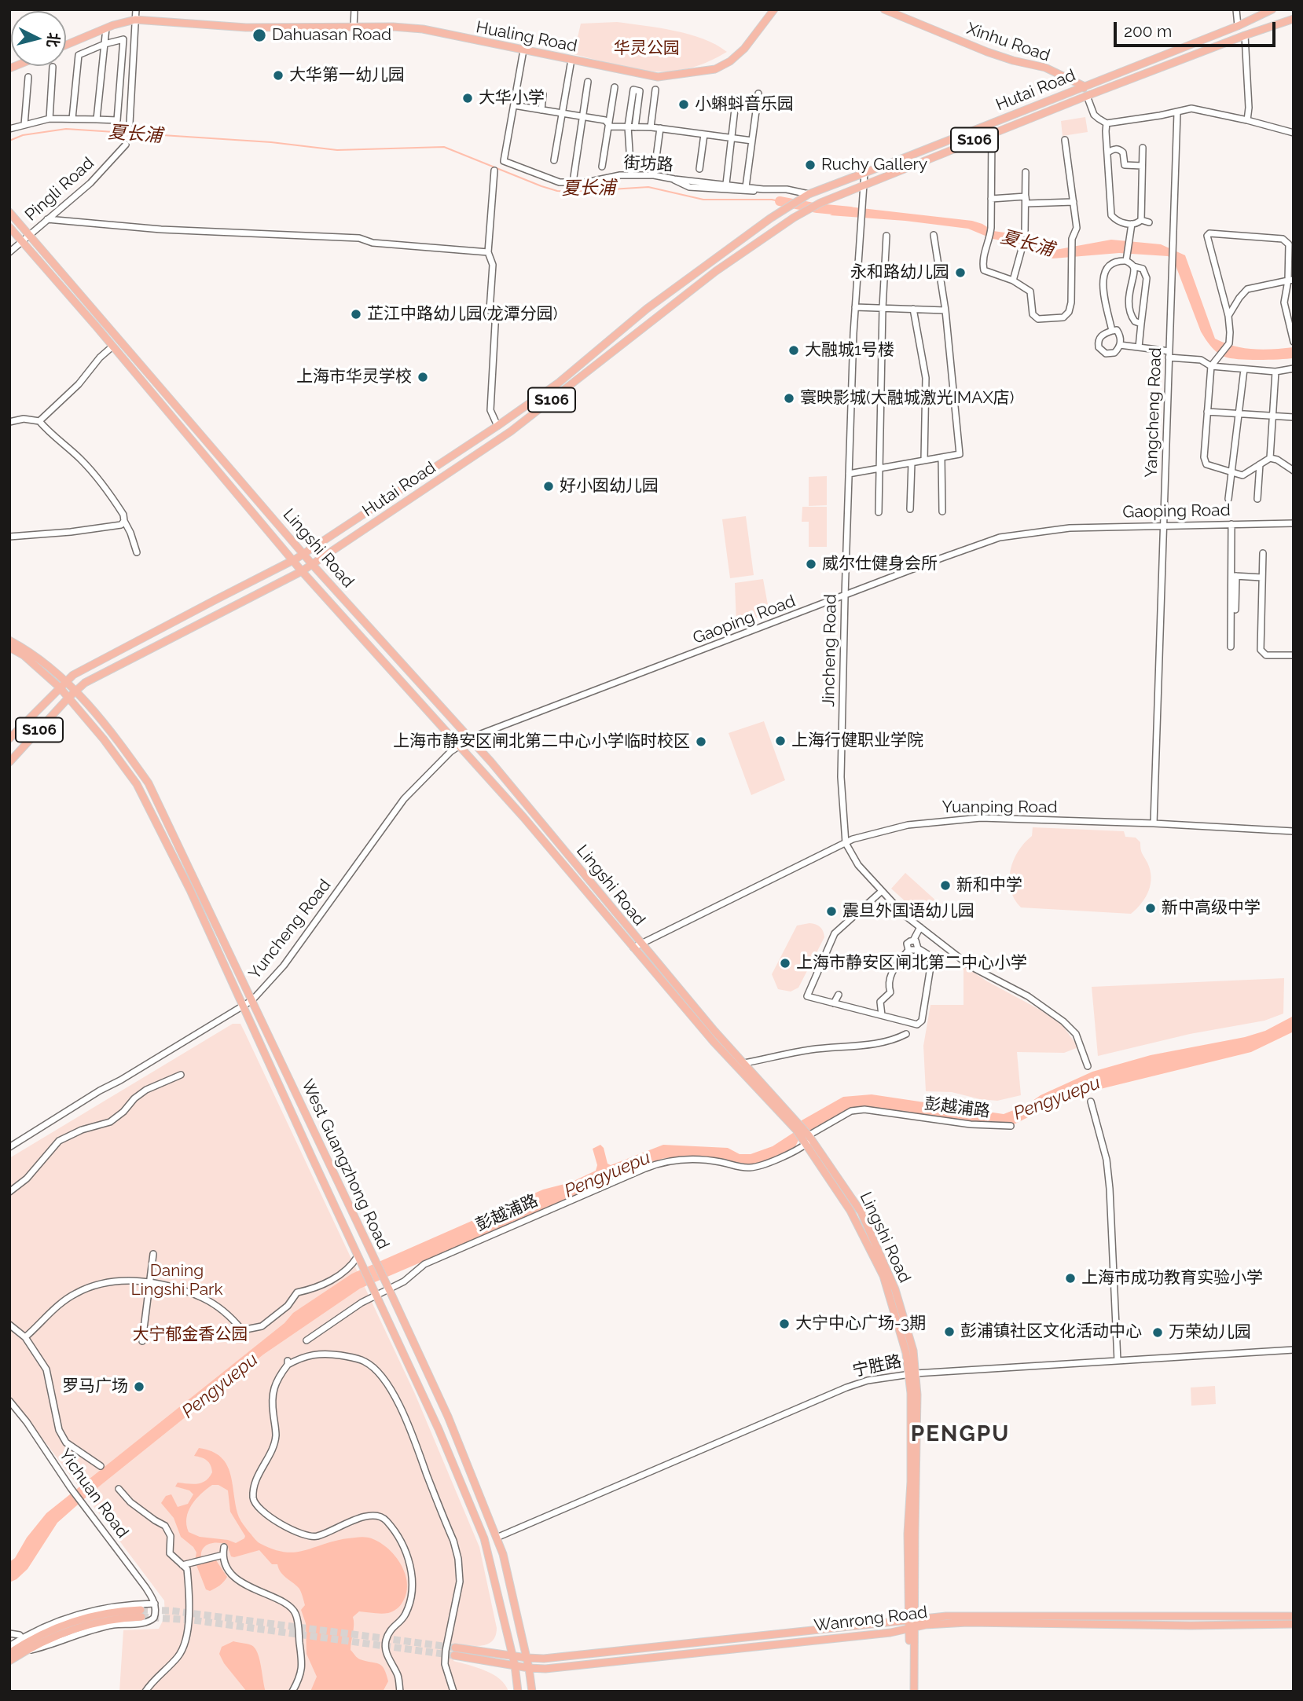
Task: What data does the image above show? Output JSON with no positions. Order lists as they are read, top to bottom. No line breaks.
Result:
{"streets":{"main road":["Hualing Road","Xinhu Road","Hutai Road","S106","Lingshi Road","West Guangzhong Road","Wanrong Road"],"street":["街坊路","Pingli Road","Yangcheng Road","Gaoping Road","Jincheng Road","Yuanping Road","Yuncheng Road","彭越浦路","宁胜路","Yichuan Road"]},"crossings":[["Hualing Road","街坊路"],["Xinhu Road","Hutai Road"],["Hutai Road","街坊路"],["Hutai Road","Lingshi Road"],["Hutai Road","Jincheng Road"],["Hutai Road","West Guangzhong Road"],["Pingli Road","Lingshi Road"],["Yangcheng Road","Gaoping Road"],["Yangcheng Road","Yuanping Road"],["Gaoping Road","Lingshi Road"],["Gaoping Road","Jincheng Road"],["Gaoping Road","Yuncheng Road"],["Lingshi Road","Yuanping Road"],["Lingshi Road","Yuncheng Road"],["Lingshi Road","彭越浦路"],["Lingshi Road","宁胜路"],["Lingshi Road","Wanrong Road"],["Jincheng Road","Yuanping Road"],["Yuncheng Road","West Guangzhong Road"],["彭越浦路","West Guangzhong Road"],["West Guangzhong Road","宁胜路"],["West Guangzhong Road","Wanrong Road"]],"districts":["PENGPU"],"water":["夏长浦","Pengyuepu"],"parks":["华灵公园","Daning Lingshi Park","大宁郁金香公园"],"places":["Dahuasan Road","大华第一幼儿园","大华小学","小蝌蚪音乐园","Ruchy Gallery","永和路幼儿园","芷江中路幼儿园(龙潭分园)","大融城1号楼","上海市华灵学校","寰映影城(大融城激光IMAX店)","好小囡幼儿园","威尔仕健身会所","上海行健职业学院","上海市静安区闸北第二中心小学临时校区","新和中学","新中高级中学","震旦外国语幼儿园","上海市静安区闸北第二中心小学","上海市成功教育实验小学","大宁中心广场-3期","彭浦镇社区文化活动中心","万荣幼儿园","罗马广场"],"scale_bar":"200 m","north":"right"}
